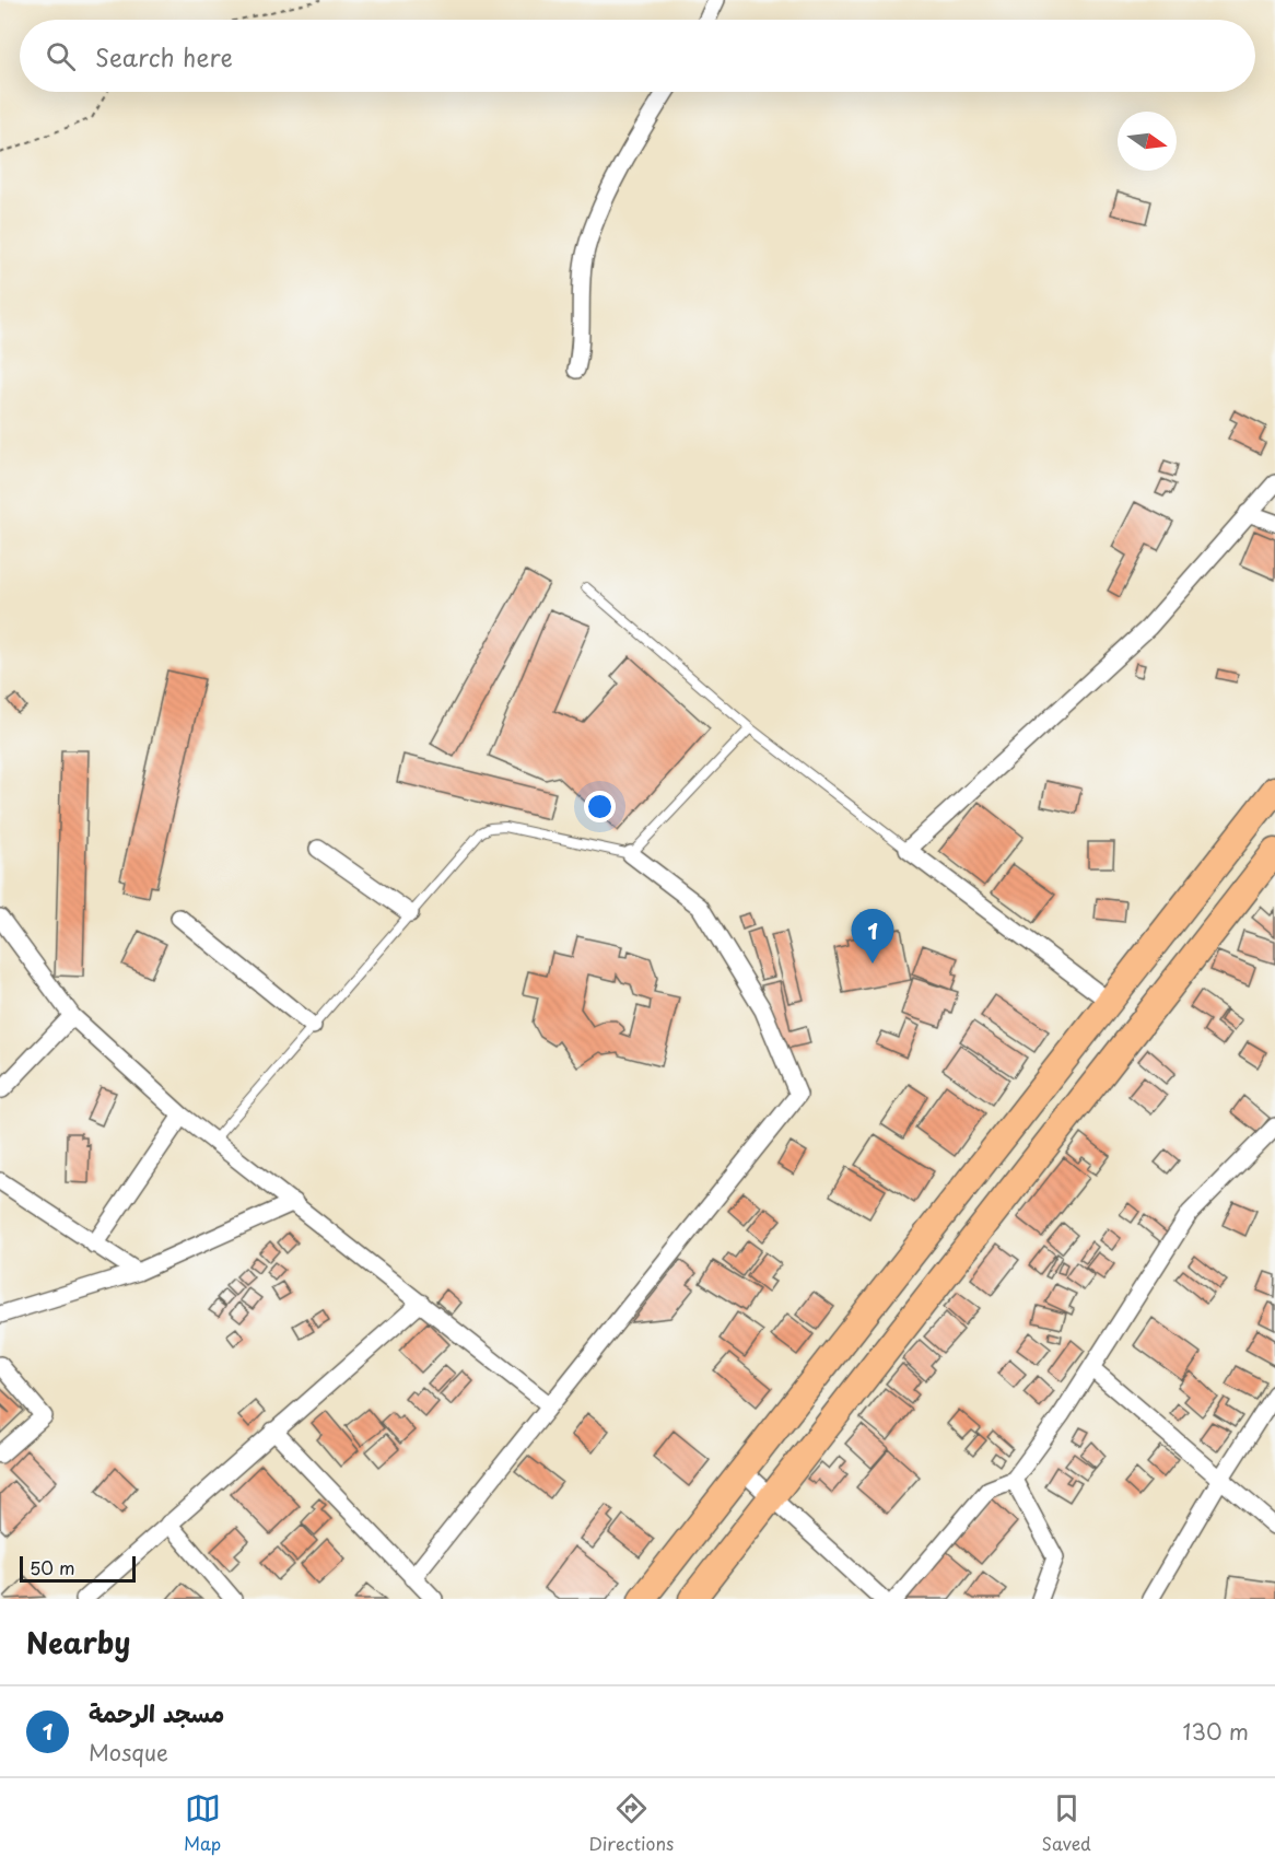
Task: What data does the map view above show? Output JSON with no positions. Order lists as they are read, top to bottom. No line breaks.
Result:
{"scale_bar":"50 m","north":"right","page":{"search":"Search here","pins":"1","scale":"50 m","heading":"Nearby","list":[{"mark":"1","name":"مسجد الرحمة","note":"Mosque","value":"130 m"}],"nav":["Map","Directions","Saved"]}}
